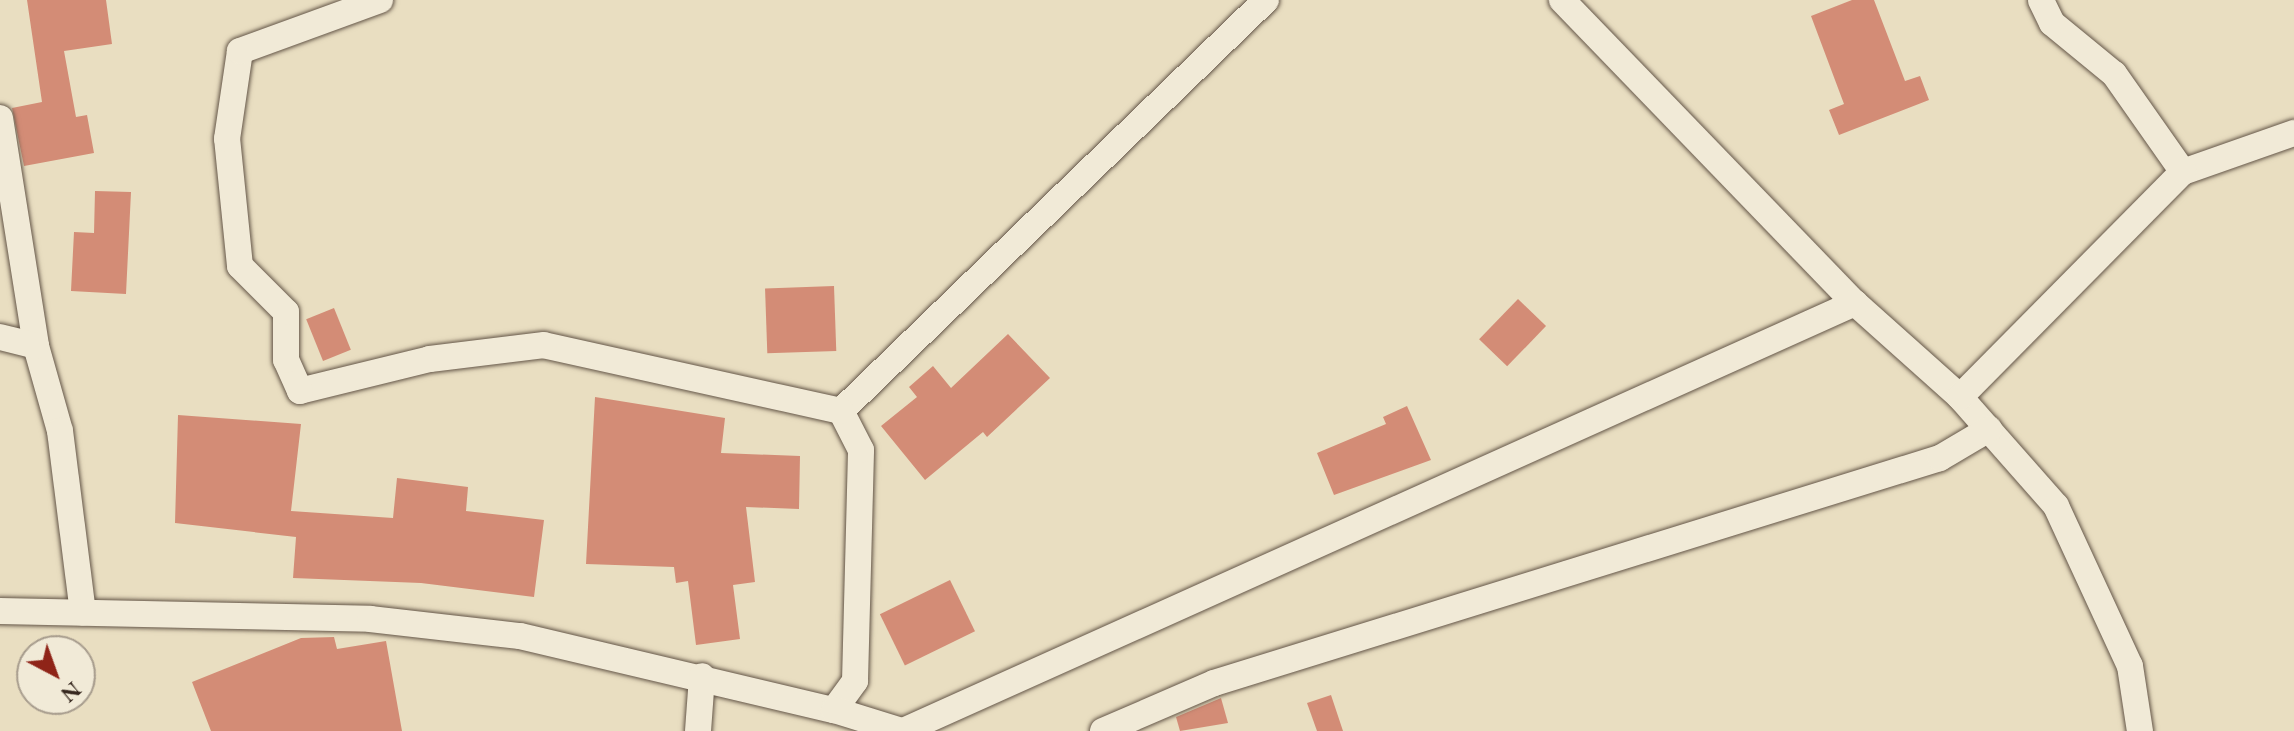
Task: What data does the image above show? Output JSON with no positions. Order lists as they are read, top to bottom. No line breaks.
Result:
{"north":"bottom right"}
